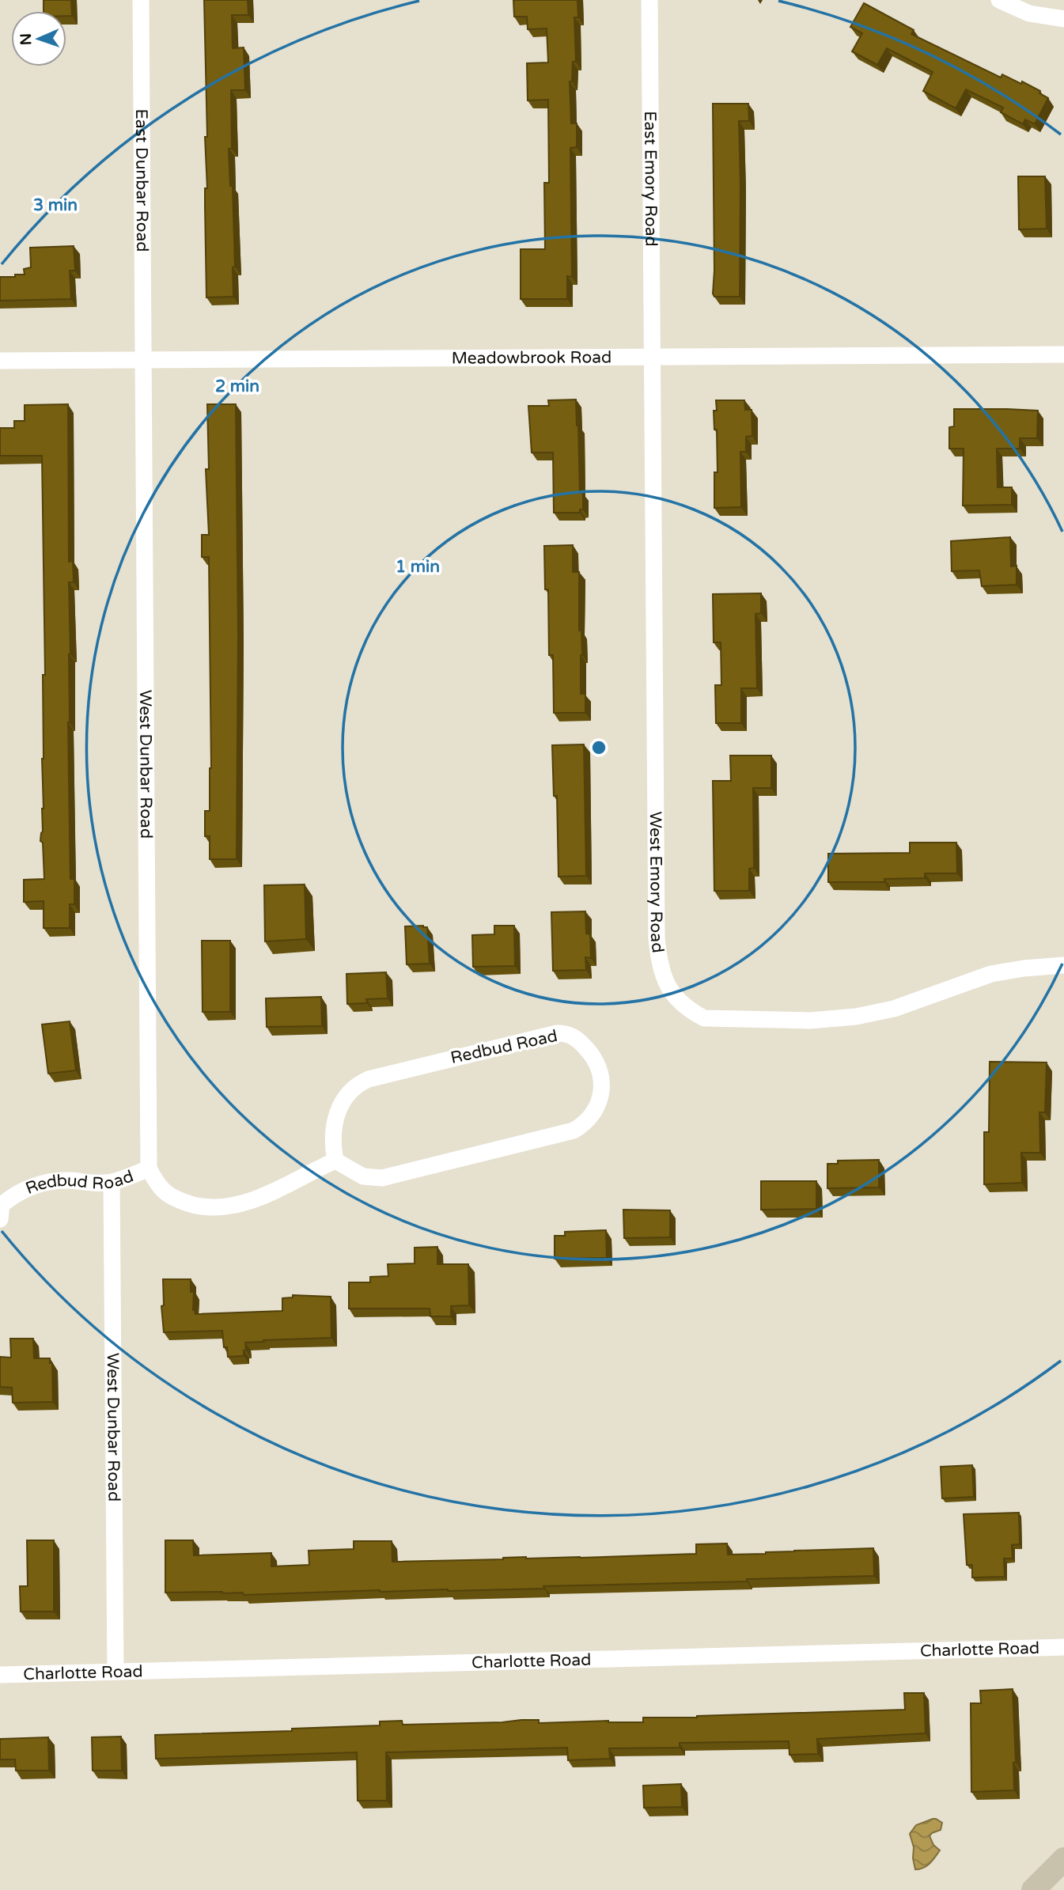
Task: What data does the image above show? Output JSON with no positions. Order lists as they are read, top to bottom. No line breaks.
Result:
{"streets":{"street":["East Emory Road","East Dunbar Road","Meadowbrook Road","West Dunbar Road","West Emory Road","Redbud Road","Charlotte Road"]},"crossings":[["East Emory Road","Meadowbrook Road"],["East Emory Road","West Emory Road"],["East Dunbar Road","Meadowbrook Road"],["East Dunbar Road","West Dunbar Road"],["Meadowbrook Road","West Dunbar Road"],["Meadowbrook Road","West Emory Road"],["West Dunbar Road","Redbud Road"],["West Dunbar Road","Charlotte Road"]],"north":"left","rings":["3 min","2 min","1 min"]}
